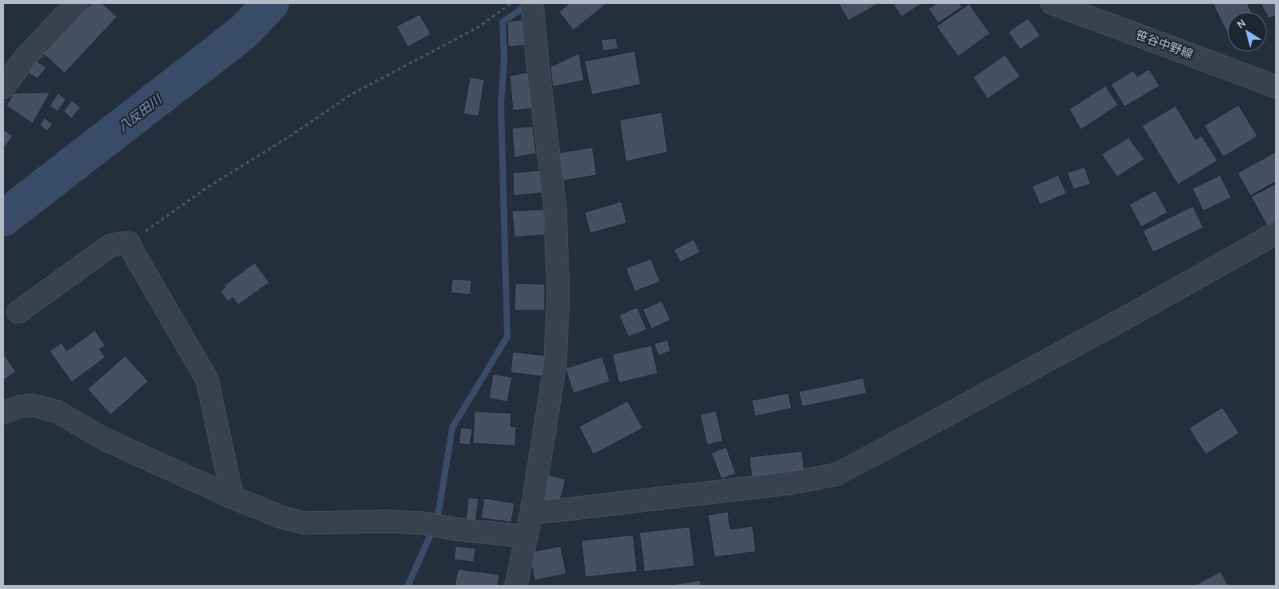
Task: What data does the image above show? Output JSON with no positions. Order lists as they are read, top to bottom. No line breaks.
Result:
{"streets":{"street":["笹谷中野線"]},"water":["八反田川"],"north":"top left"}
